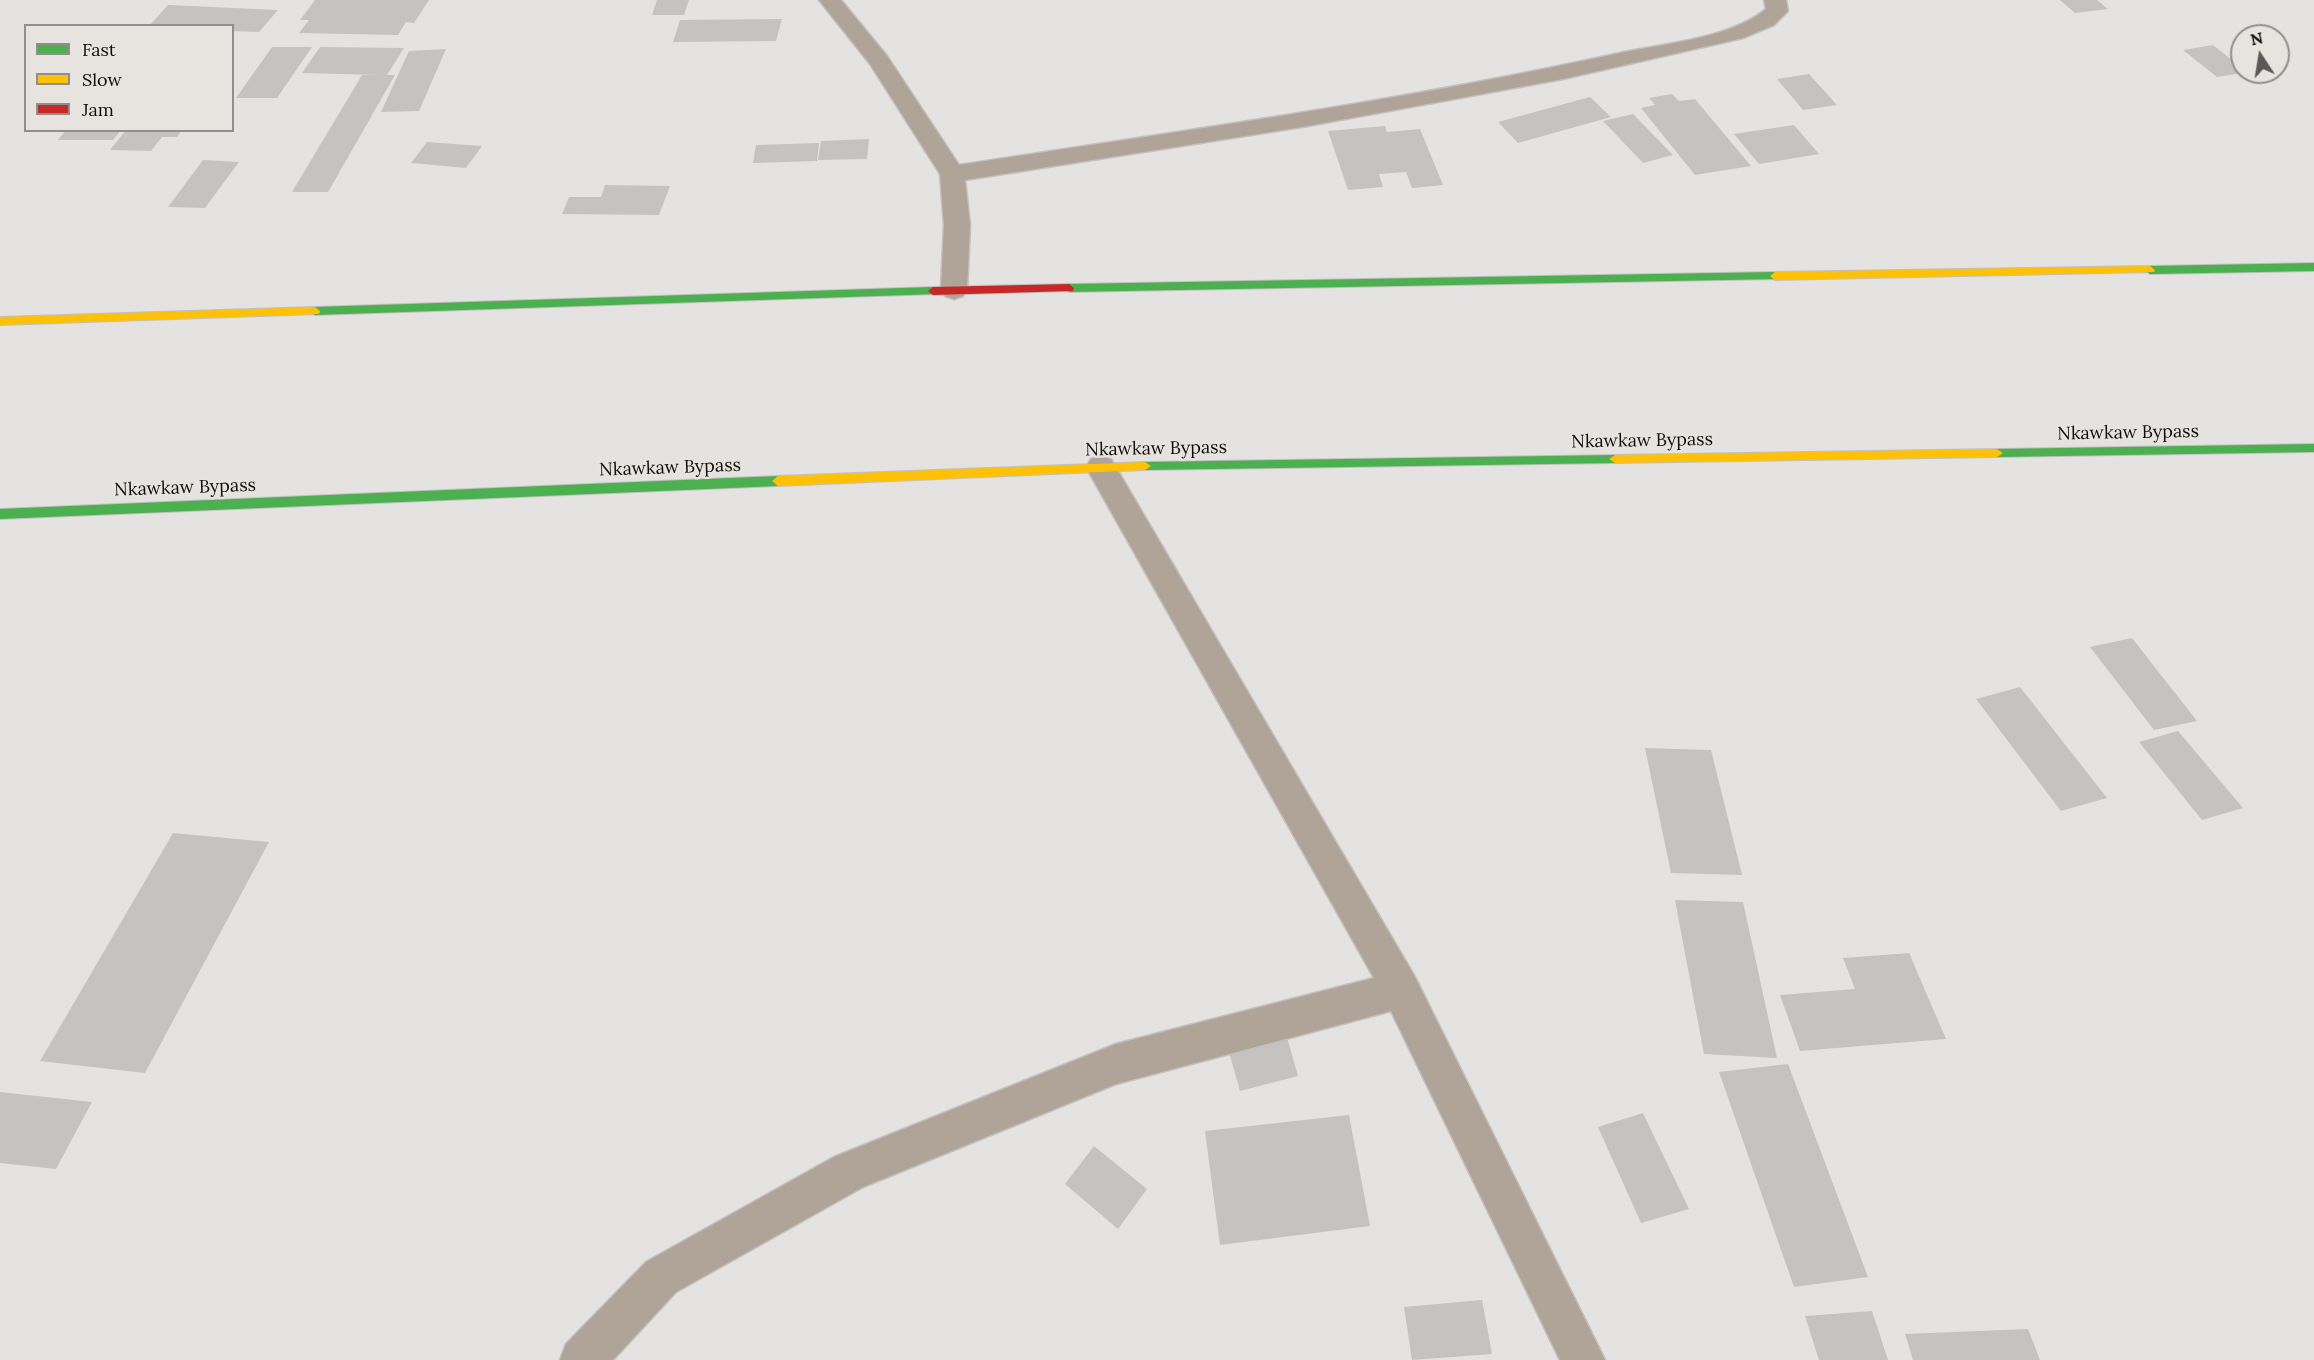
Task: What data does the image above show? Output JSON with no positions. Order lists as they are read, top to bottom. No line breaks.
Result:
{"streets":{"highway":["Nkawkaw Bypass"]},"legend":["Fast","Slow","Jam"],"north":"top"}
